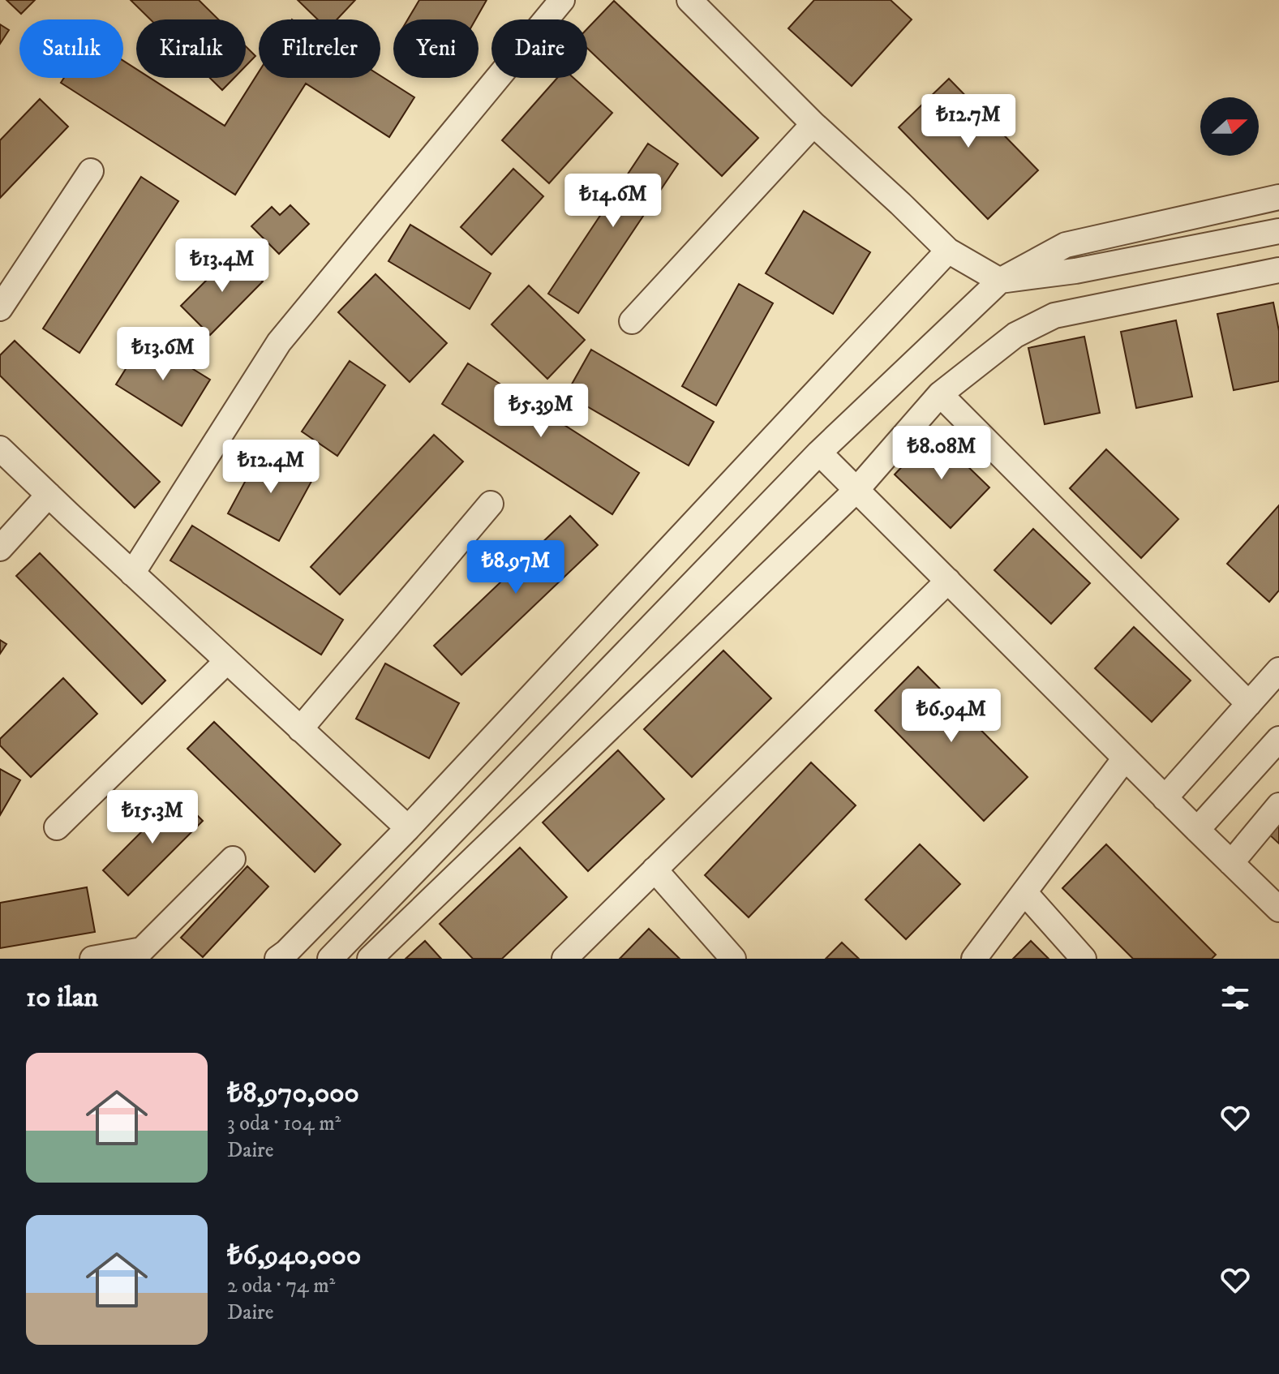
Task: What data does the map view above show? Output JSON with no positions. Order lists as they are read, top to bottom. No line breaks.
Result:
{"north":"right","page":{"chip":["Satılık","Kiralık","Filtreler","Yeni","Daire"],"price":["₺12.7M","₺14.6M","₺13.4M","₺13.6M","₺5.39M","₺8.08M","₺12.4M","₺8.97M","₺6.94M","₺15.3M"],"heading":"10 ilan","list":[{"name":"₺8,970,000","note":"3 oda · 104 m² · Daire"},{"name":"₺6,940,000","note":"2 oda · 74 m² · Daire"}]}}
